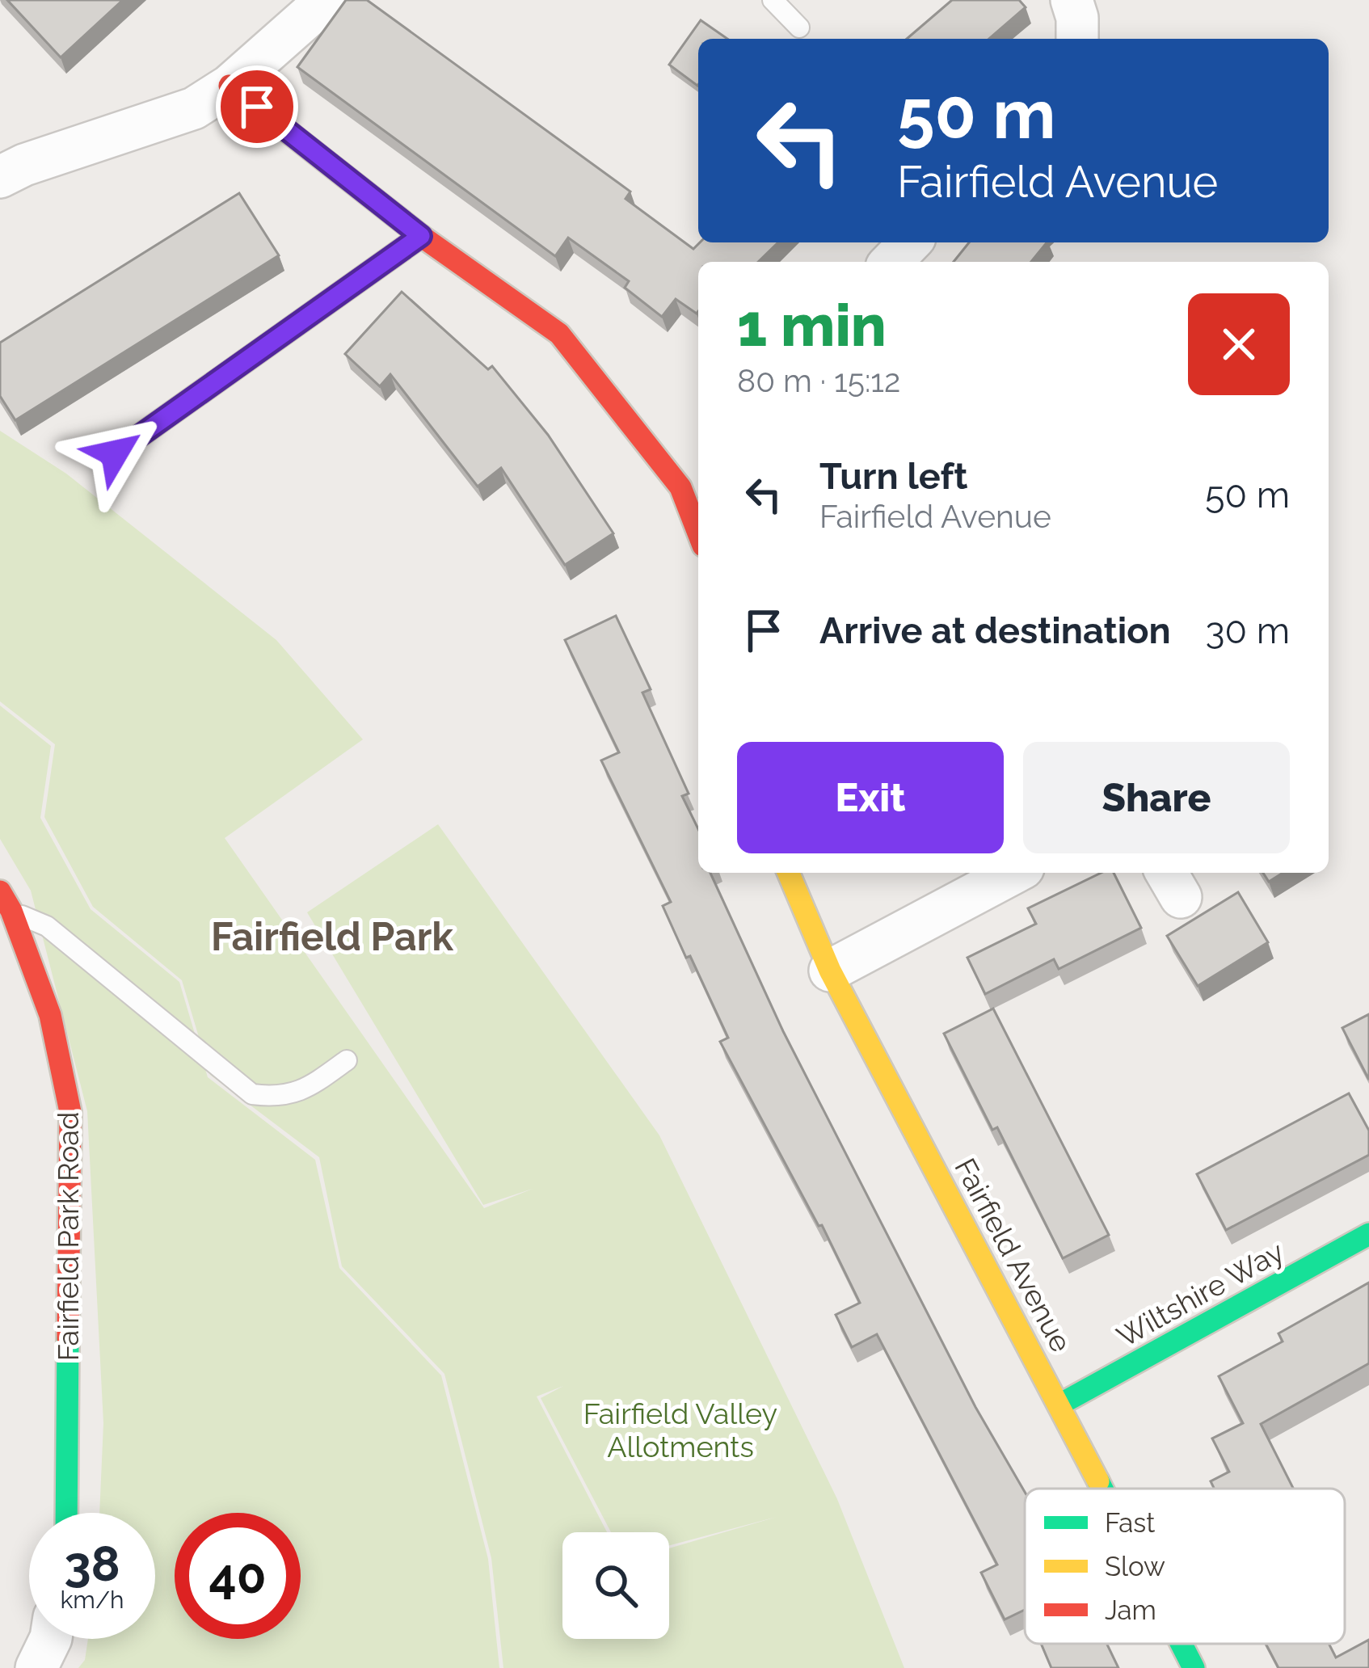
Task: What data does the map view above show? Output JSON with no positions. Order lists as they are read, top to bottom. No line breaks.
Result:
{"streets":{"street":["Fairfield Park Road","Fairfield Avenue","Wiltshire Way"]},"crossings":[["Fairfield Avenue","Wiltshire Way"]],"districts":["Fairfield Park"],"parks":["Fairfield Valley Allotments"],"legend":["Fast","Slow","Jam"],"page":{"turn":["50 m","Fairfield Avenue"],"heading":["1 min","80 m · 15:12"],"list":[{"name":"Turn left","note":"Fairfield Avenue","value":"50 m"},{"name":"Arrive at destination","value":"30 m"}],"buttons":["Exit","Share"],"speed":"38 km/h","limit":"40"}}
